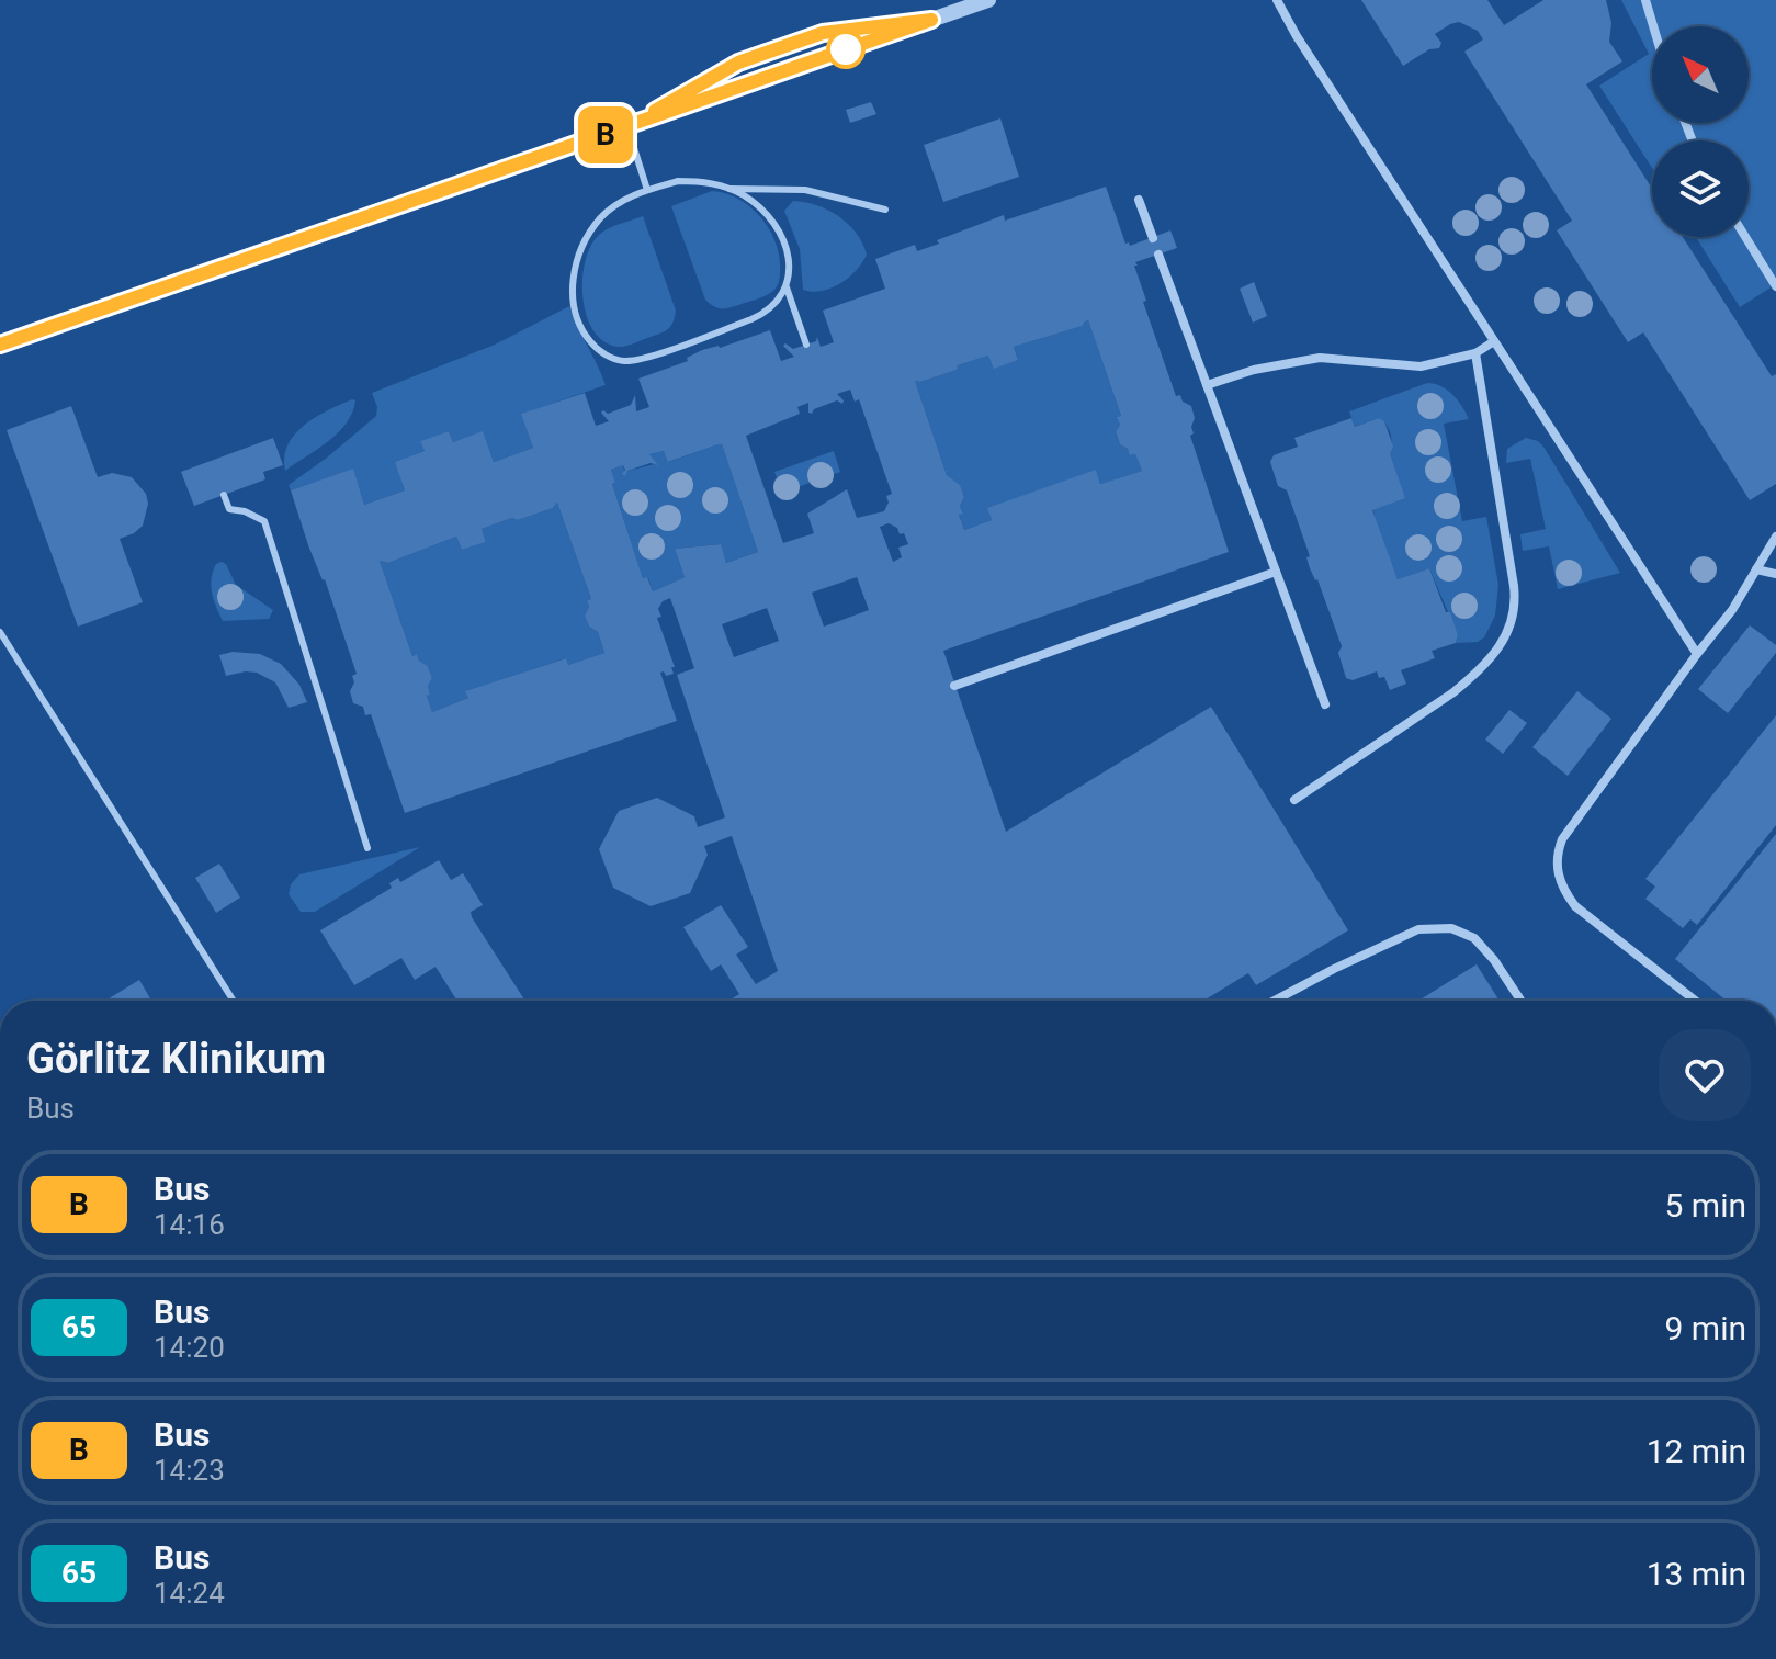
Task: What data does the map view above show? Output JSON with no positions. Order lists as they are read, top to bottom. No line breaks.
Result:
{"lines":["bus line B"],"north":"top left","page":{"on_map":"B","heading":["Görlitz Klinikum","Bus"],"list":[{"mark":"B","name":"Bus","note":"14:16","value":"5 min"},{"mark":"65","name":"Bus","note":"14:20","value":"9 min"},{"mark":"B","name":"Bus","note":"14:23","value":"12 min"},{"mark":"65","name":"Bus","note":"14:24","value":"13 min"}]}}
